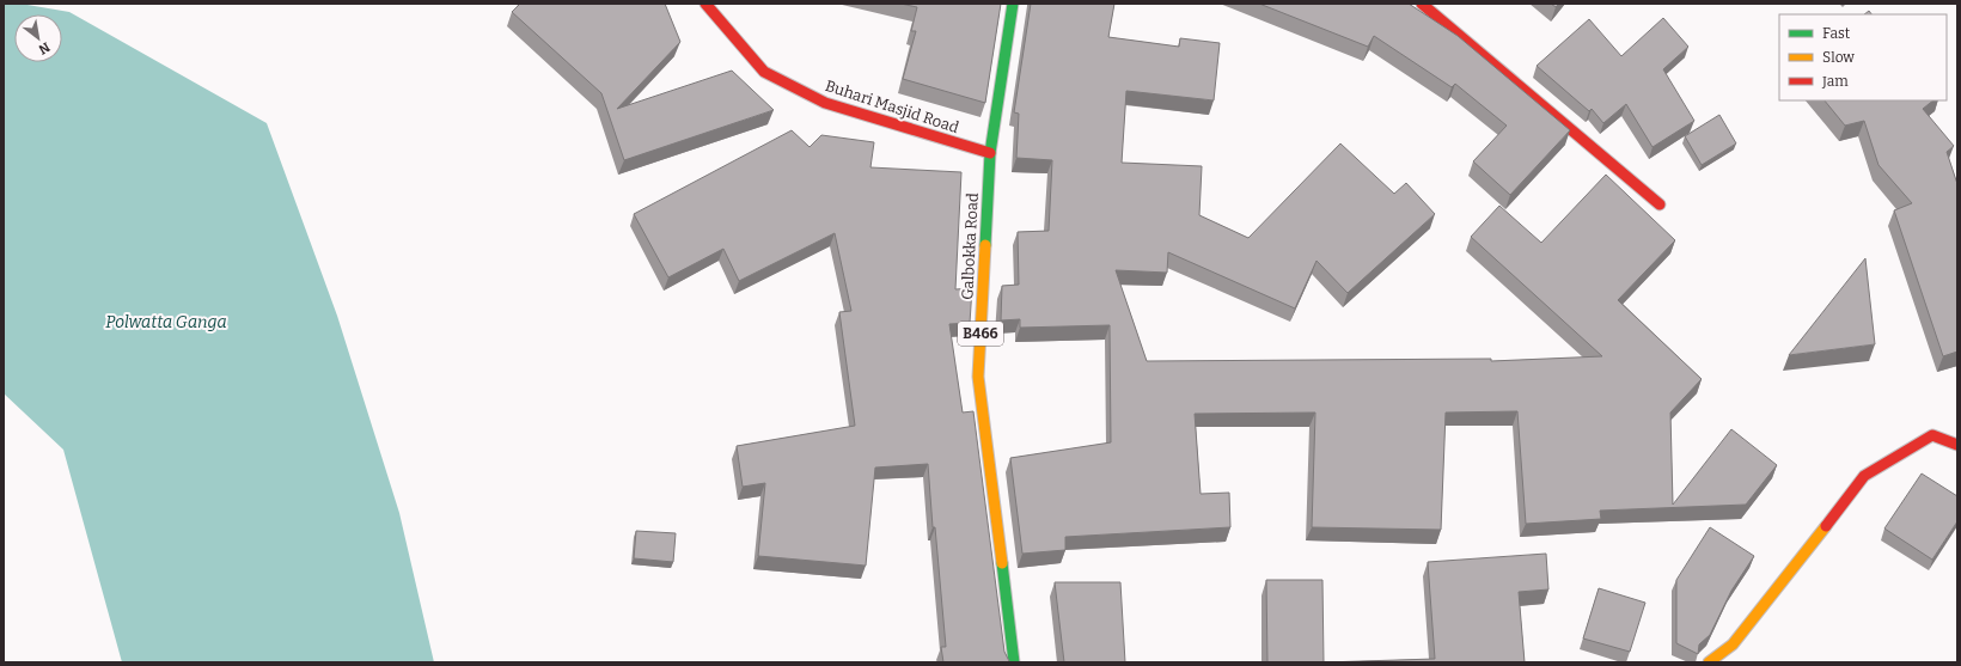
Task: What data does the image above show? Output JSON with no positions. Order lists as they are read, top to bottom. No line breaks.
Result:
{"streets":{"main road":["Buhari Masjid Road","Galbokka Road","B466"]},"crossings":[["Buhari Masjid Road","Galbokka Road"]],"water":["Polwatta Ganga"],"legend":["Fast","Slow","Jam"],"north":"bottom right"}
